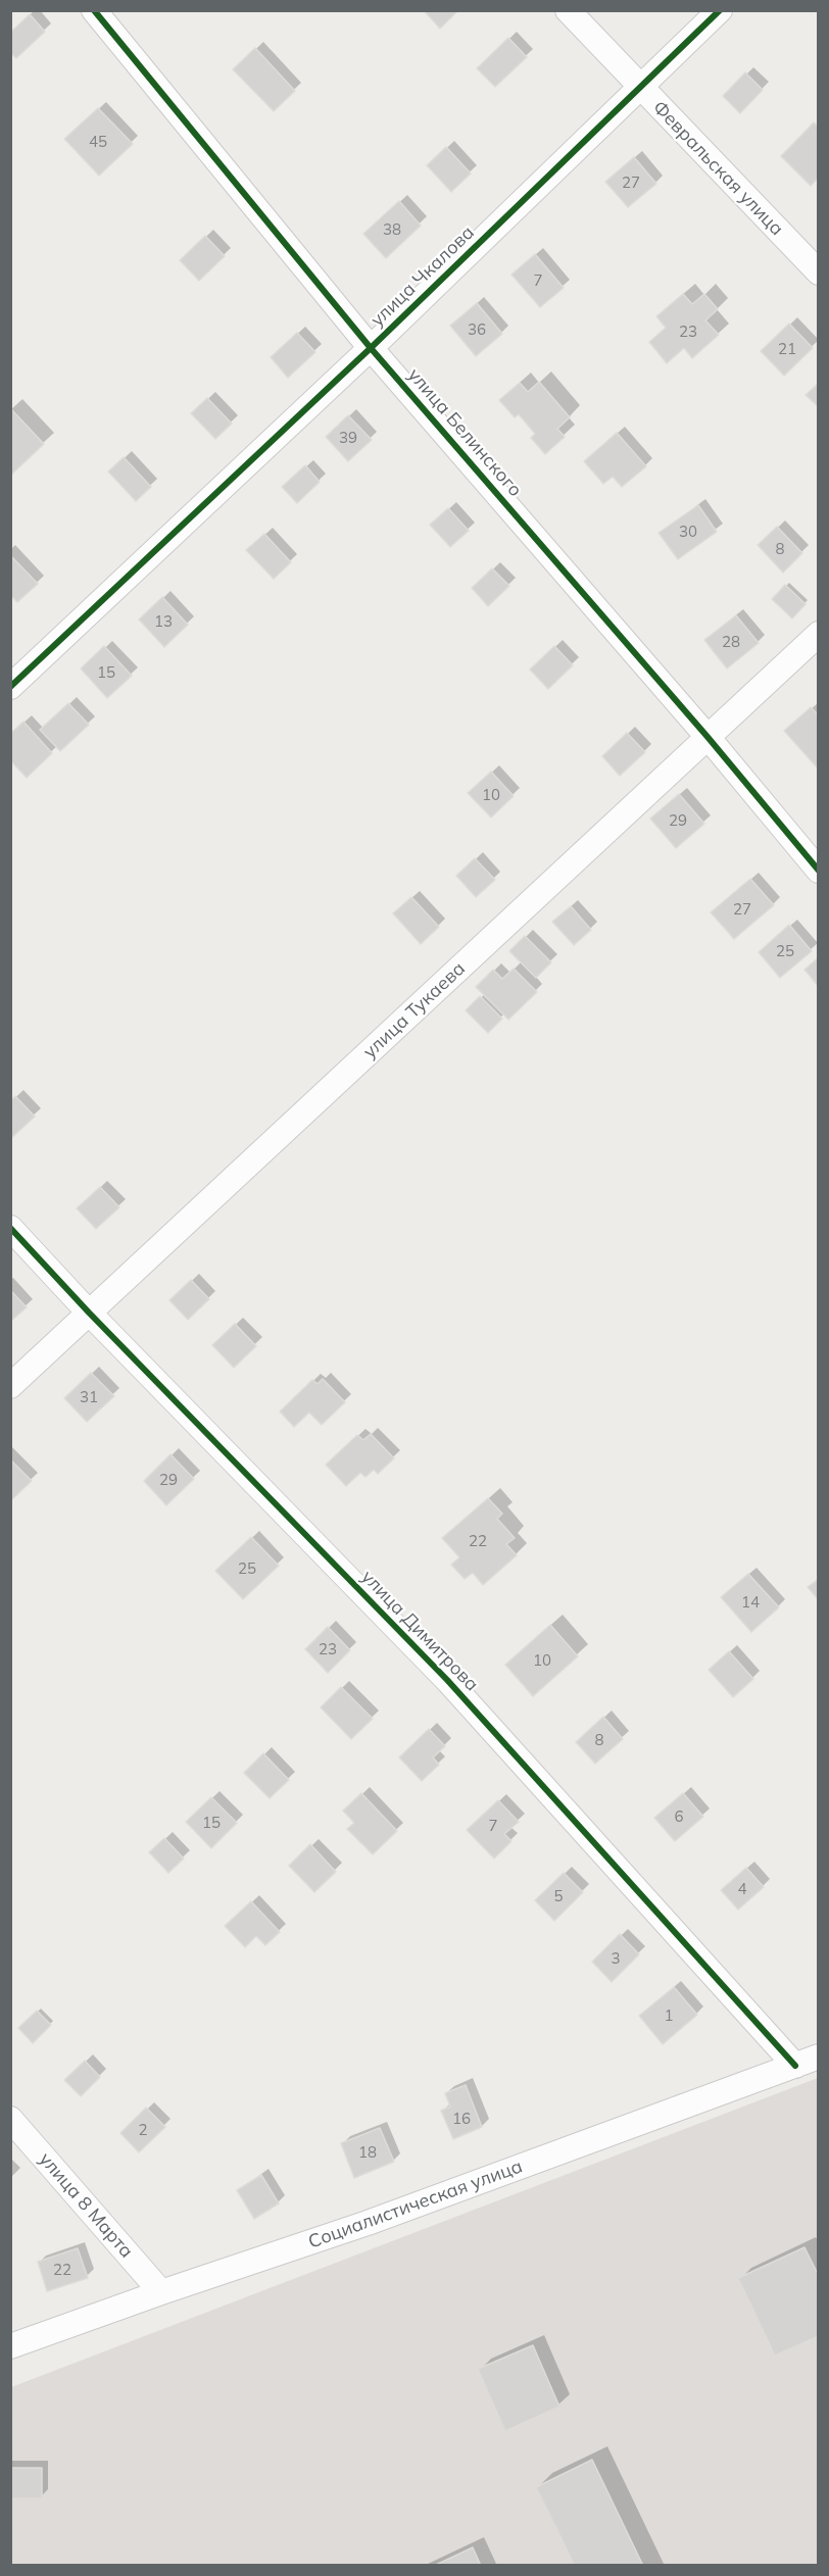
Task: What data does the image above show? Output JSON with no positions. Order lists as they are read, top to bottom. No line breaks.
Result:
{"streets":{"street":["Февральская улица","улица Чкалова","улица Белинского","улица Тукаева","улица Димитрова","Социалистическая улица","улица 8 Марта"]},"crossings":[["Февральская улица","улица Чкалова"],["улица Чкалова","улица Белинского"],["улица Белинского","улица Тукаева"],["улица Тукаева","улица Димитрова"],["улица Димитрова","Социалистическая улица"],["Социалистическая улица","улица 8 Марта"]],"house_numbers":["45","27","38","7","36","23","21","39","30","8","13","28","15","10","29","27","25","31","29","22","25","14","23","10","8","6","15","7","4","5","3","1","16","2","18","22"]}
